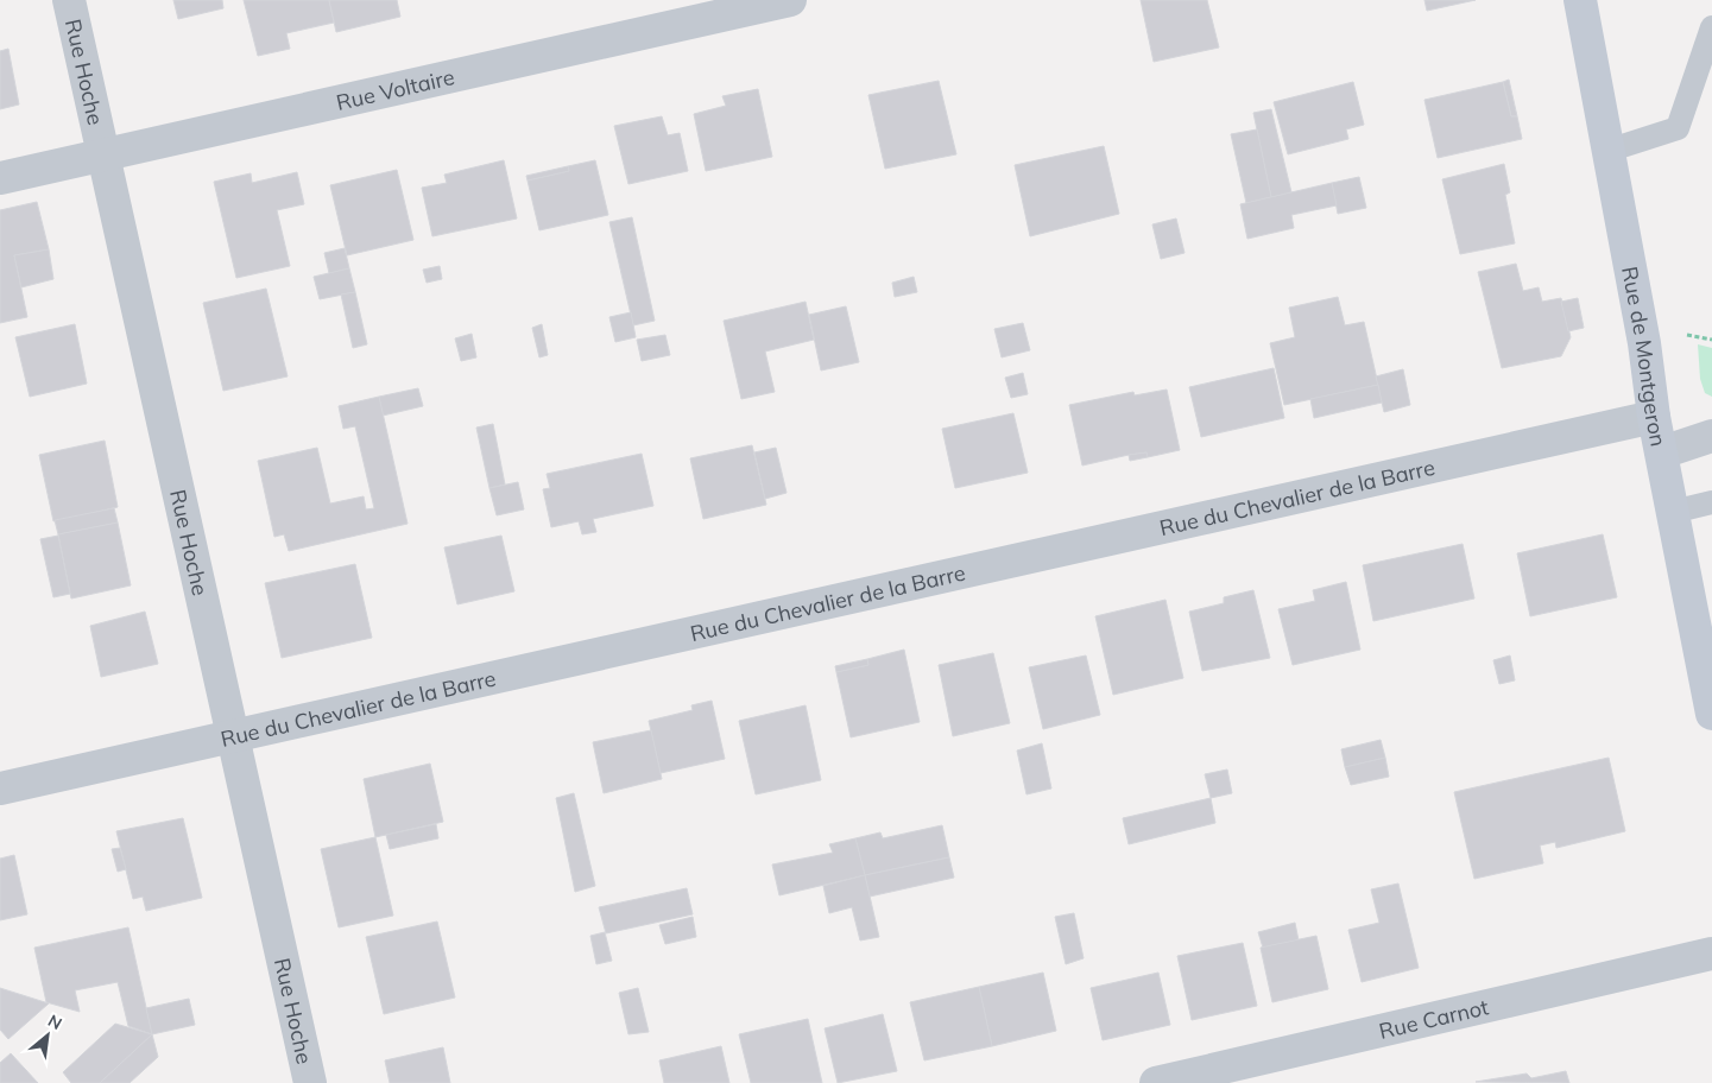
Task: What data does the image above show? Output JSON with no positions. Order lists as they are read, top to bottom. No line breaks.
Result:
{"streets":{"street":["Rue Hoche","Rue Voltaire","Rue de Montgeron","Rue du Chevalier de la Barre","Rue Carnot"]},"crossings":[["Rue Hoche","Rue Voltaire"],["Rue Hoche","Rue du Chevalier de la Barre"],["Rue de Montgeron","Rue du Chevalier de la Barre"]],"north":"top right"}
